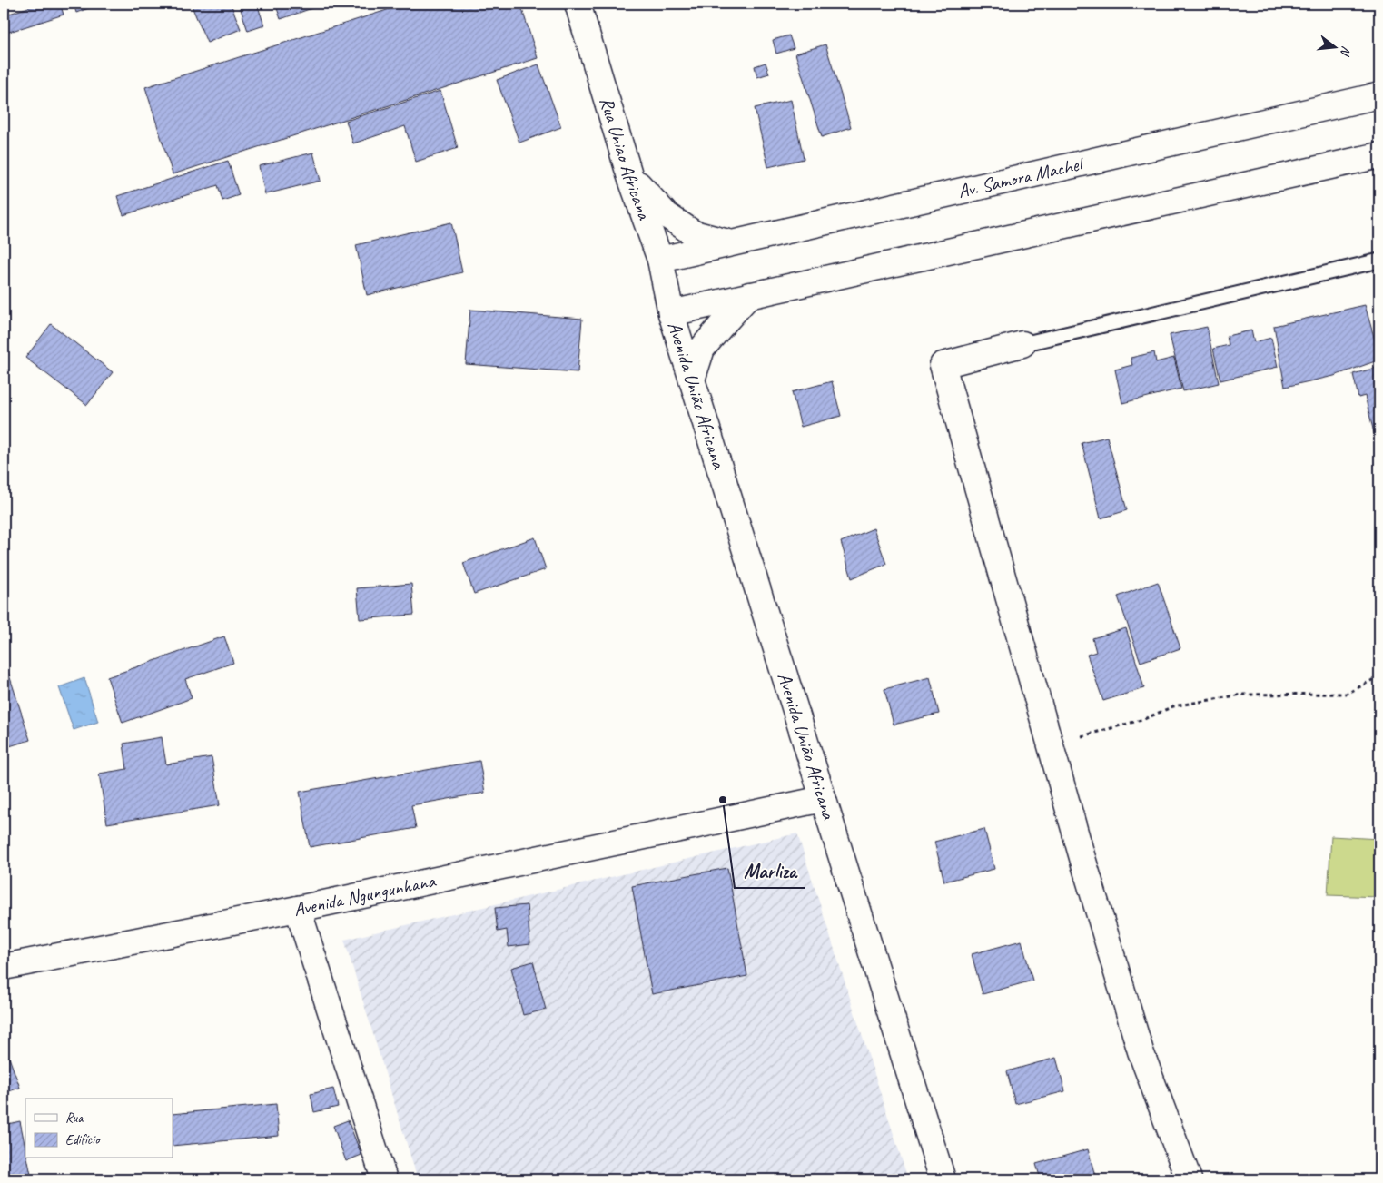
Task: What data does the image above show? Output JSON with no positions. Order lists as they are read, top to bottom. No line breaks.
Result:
{"streets":{"main road":["Rua Uniao Africana","Av. Samora Machel","Avenida União Africana","Avenida Ngungunhana"]},"crossings":[["Rua Uniao Africana","Av. Samora Machel"],["Rua Uniao Africana","Avenida União Africana"],["Avenida União Africana","Avenida Ngungunhana"]],"places":["Marliza"],"legend":["Rua","Edifício"],"north":"right"}
